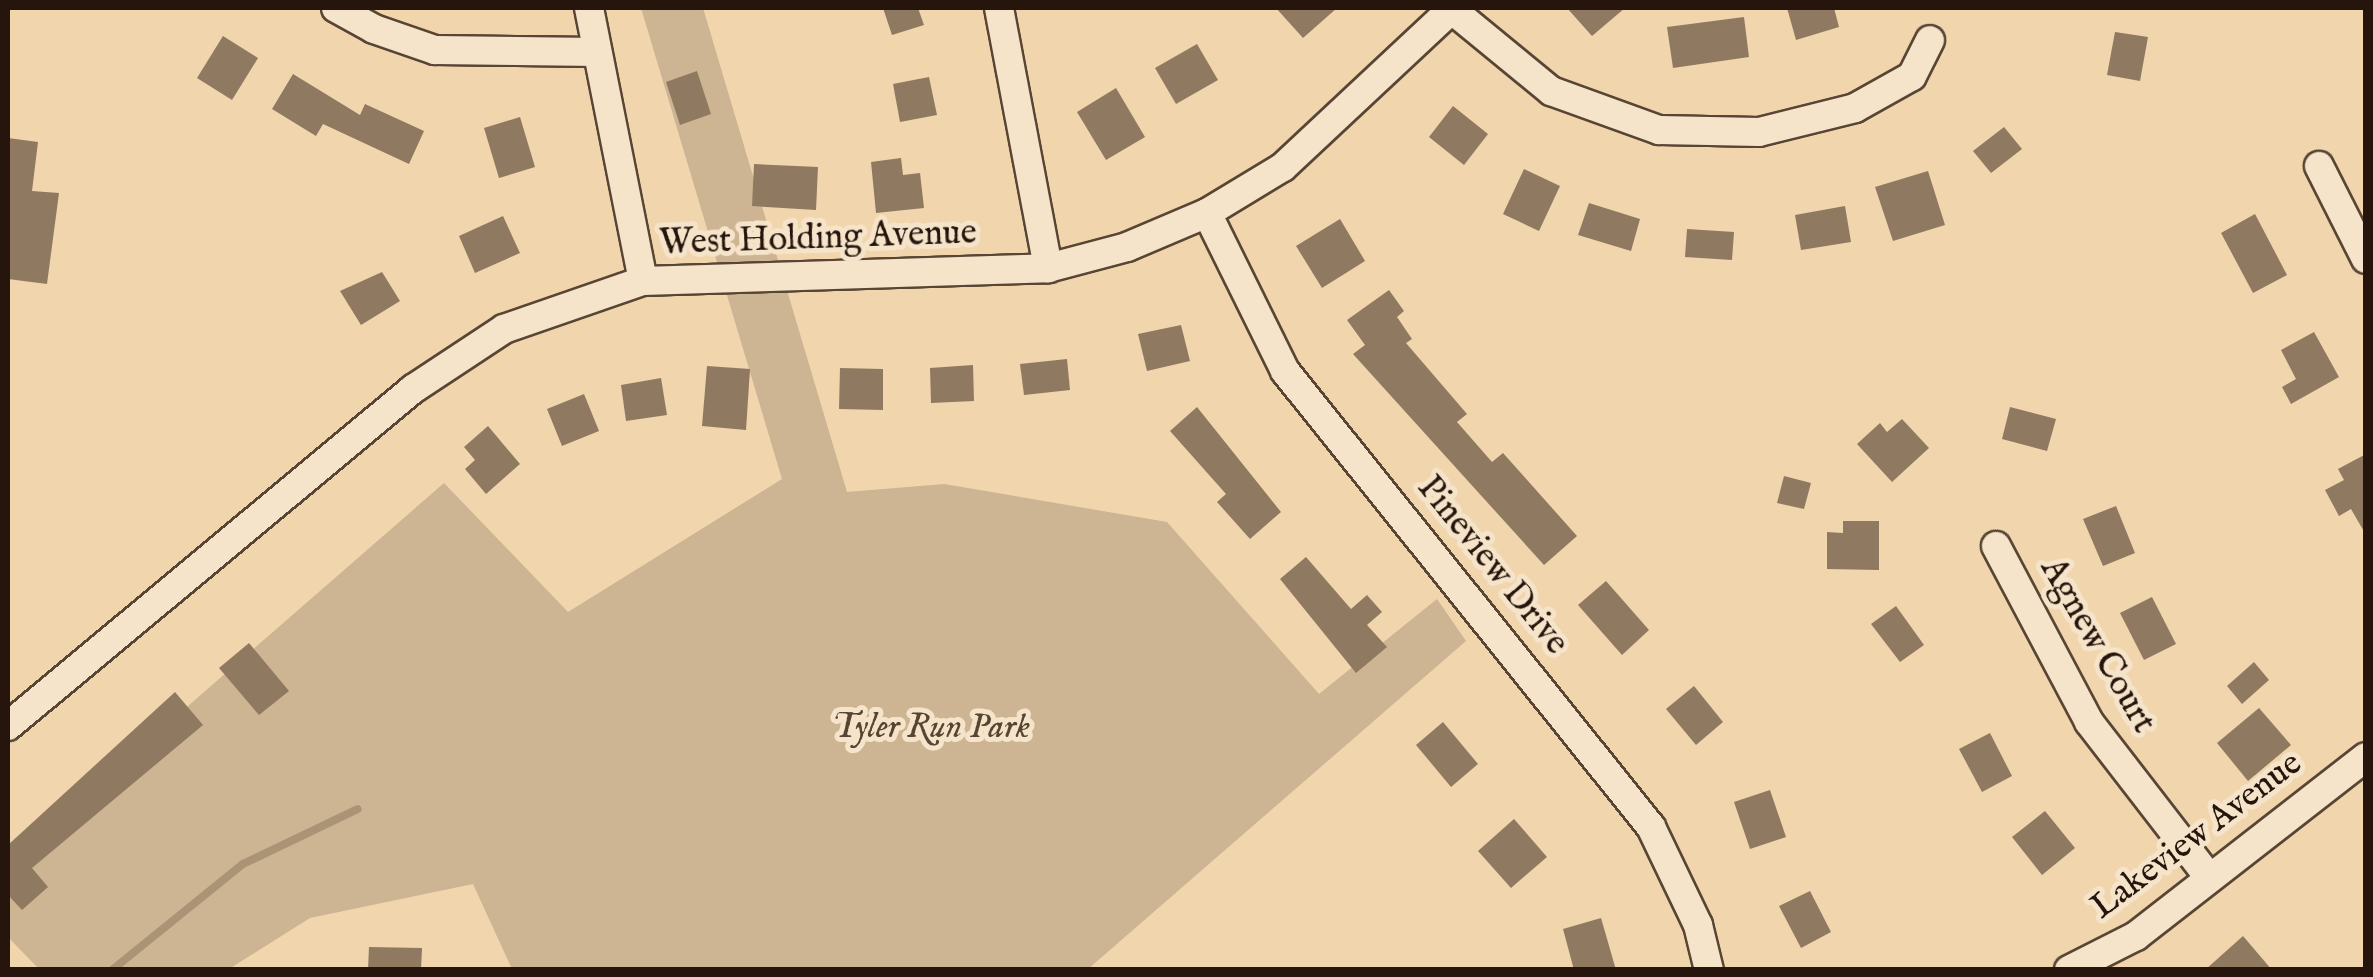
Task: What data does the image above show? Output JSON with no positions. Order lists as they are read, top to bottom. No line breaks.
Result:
{"streets":{"street":["West Holding Avenue","Pineview Drive","Agnew Court","Lakeview Avenue"]},"crossings":[["West Holding Avenue","Pineview Drive"],["Agnew Court","Lakeview Avenue"]],"parks":["Tyler Run Park"]}
